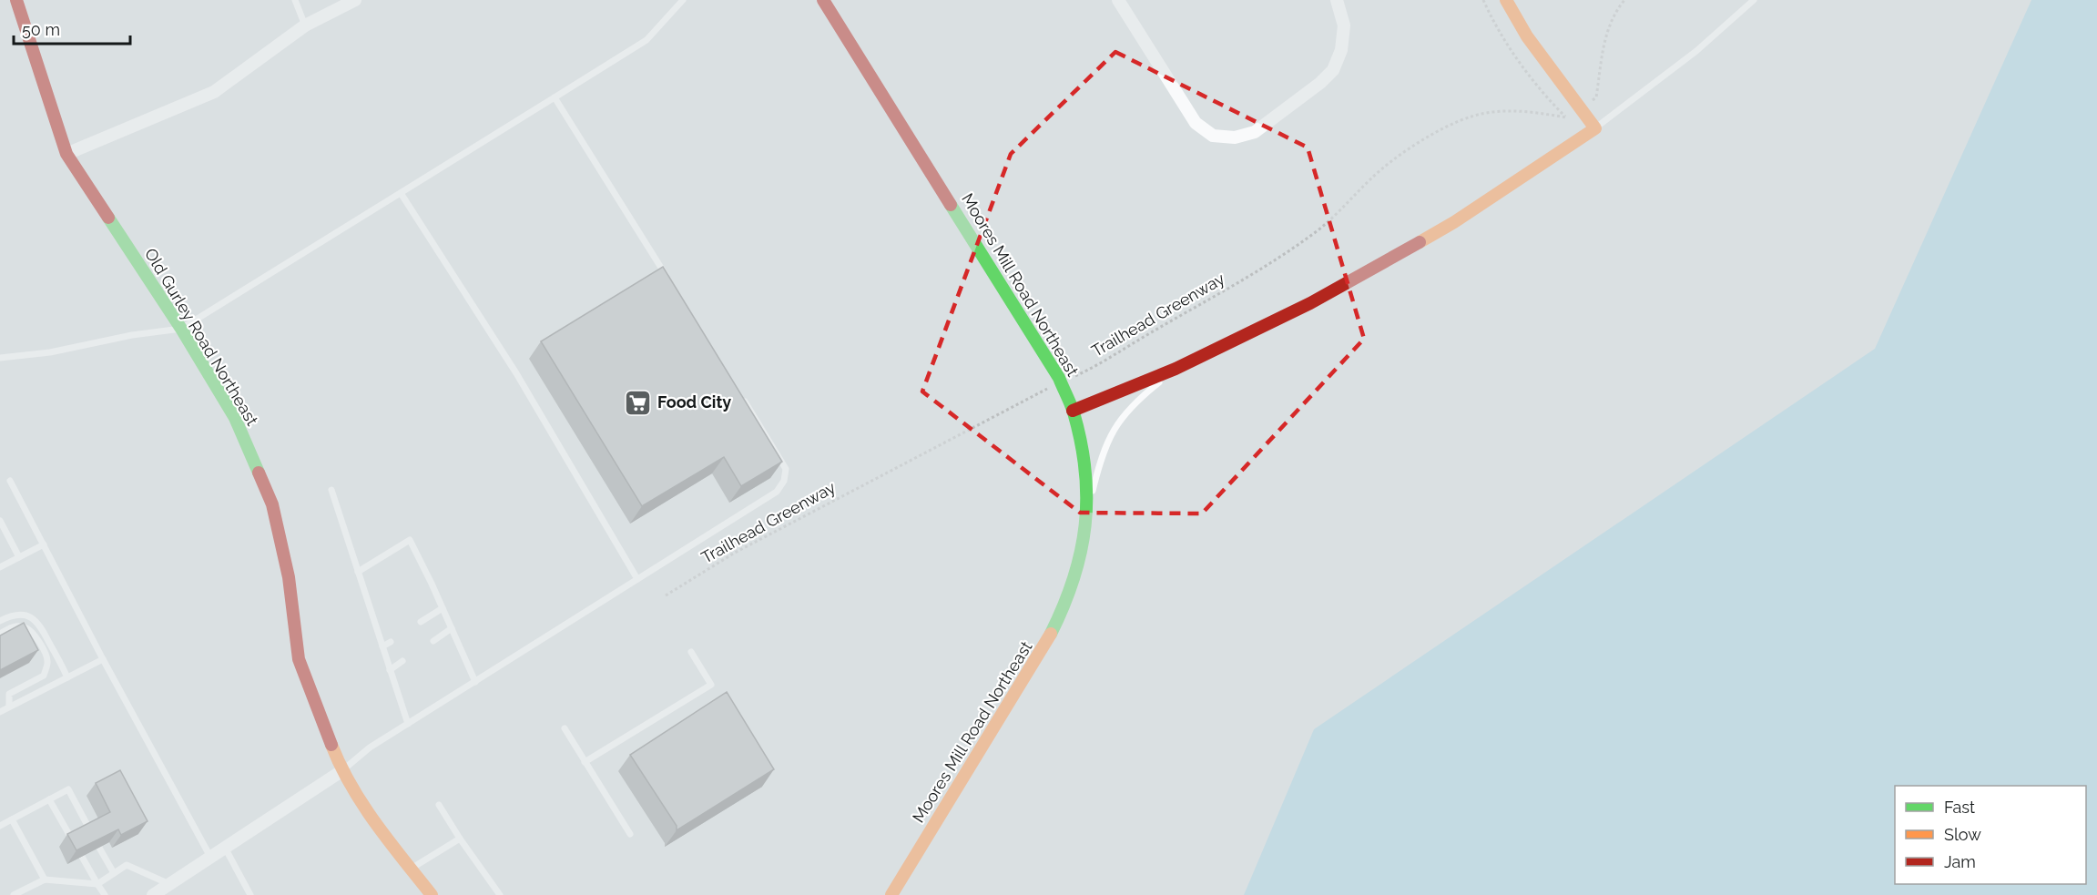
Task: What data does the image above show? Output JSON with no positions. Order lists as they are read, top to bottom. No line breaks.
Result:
{"streets":{"street":["Moores Mill Road Northeast","Old Gurley Road Northeast"],"path":["Trailhead Greenway"]},"crossings":[["Moores Mill Road Northeast","Trailhead Greenway"]],"places":{"supermarket":["Food City"]},"legend":["Fast","Slow","Jam"],"scale_bar":"50 m"}
